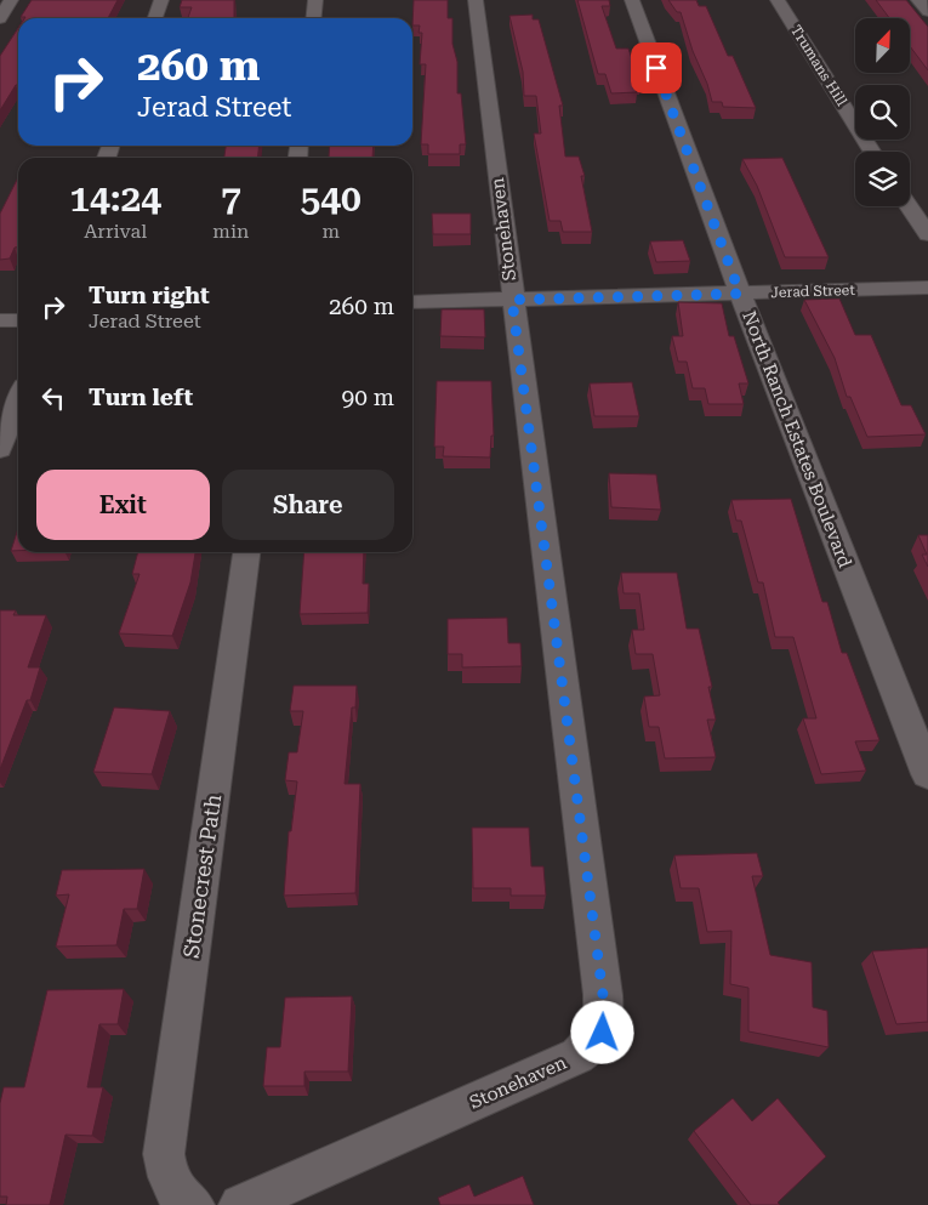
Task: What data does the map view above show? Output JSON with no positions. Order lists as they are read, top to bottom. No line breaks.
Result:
{"streets":{"street":["Trumans Hill","Stonehaven","Jerad Street","North Ranch Estates Boulevard","Stonecrest Path"]},"crossings":[["Stonehaven","Jerad Street"],["Jerad Street","North Ranch Estates Boulevard"]],"north":"top right","page":{"turn":["260 m","Jerad Street"],"eta":["14:24","Arrival","7","min","540","m"],"list":[{"name":"Turn right","note":"Jerad Street","value":"260 m"},{"name":"Turn left","value":"90 m"}],"buttons":["Exit","Share"]}}
